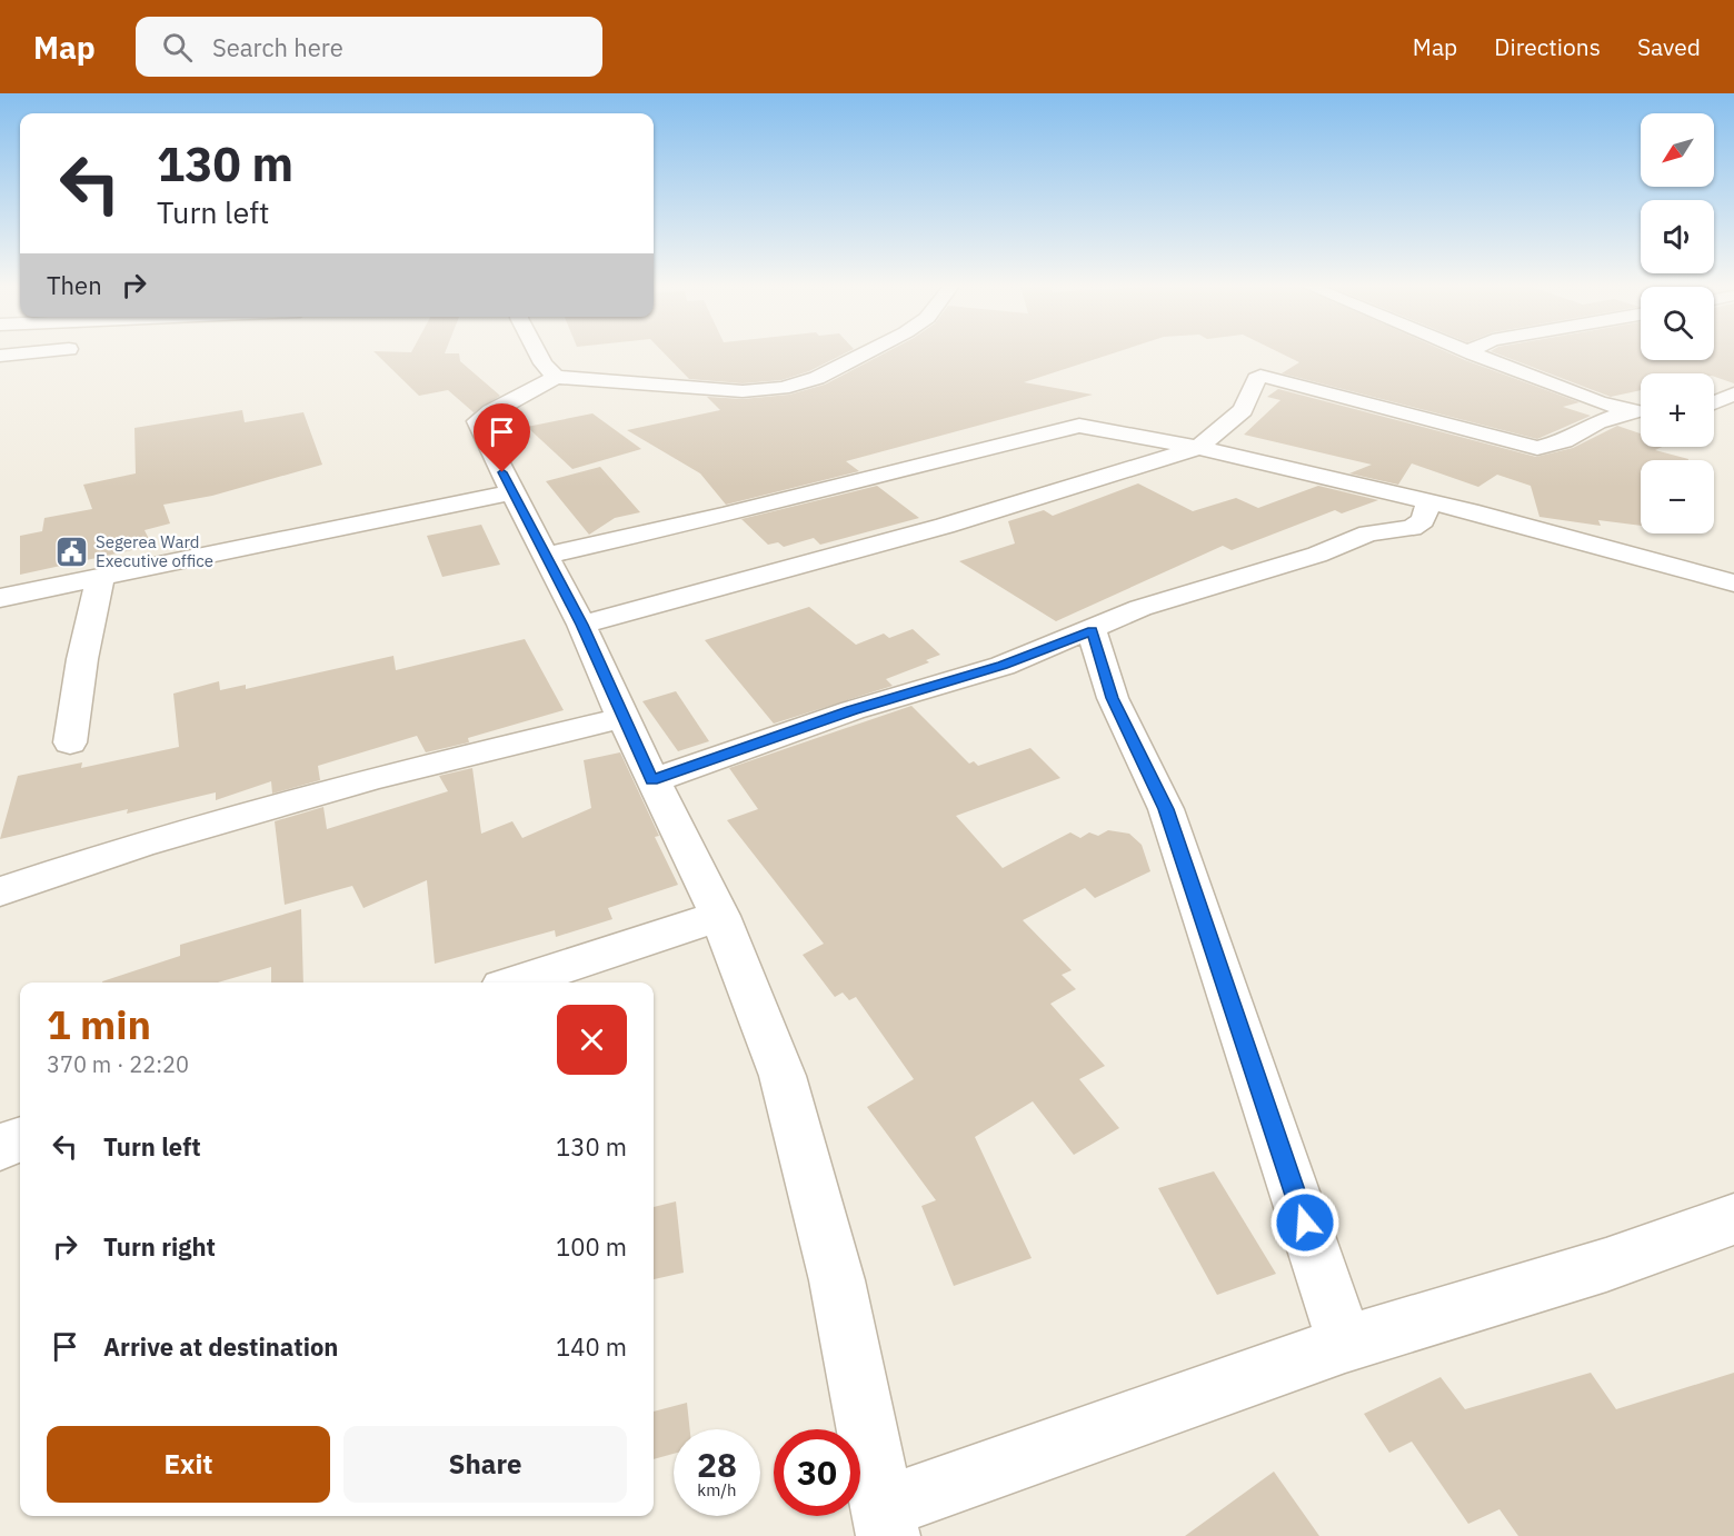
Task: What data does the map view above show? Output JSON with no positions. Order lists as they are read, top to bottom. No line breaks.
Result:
{"places":{"public building":["Segerea Ward Executive office"]},"north":"bottom left","page":{"header":"Map","search":"Search here","nav":["Map","Directions","Saved"],"map_buttons":["+","−"],"turn":["130 m","Turn left"],"then":"Then","heading":["1 min","370 m · 22:20"],"list":[{"name":"Turn left","value":"130 m"},{"name":"Turn right","value":"100 m"},{"name":"Arrive at destination","value":"140 m"}],"buttons":["Exit","Share"],"speed":"28 km/h","limit":"30"}}
